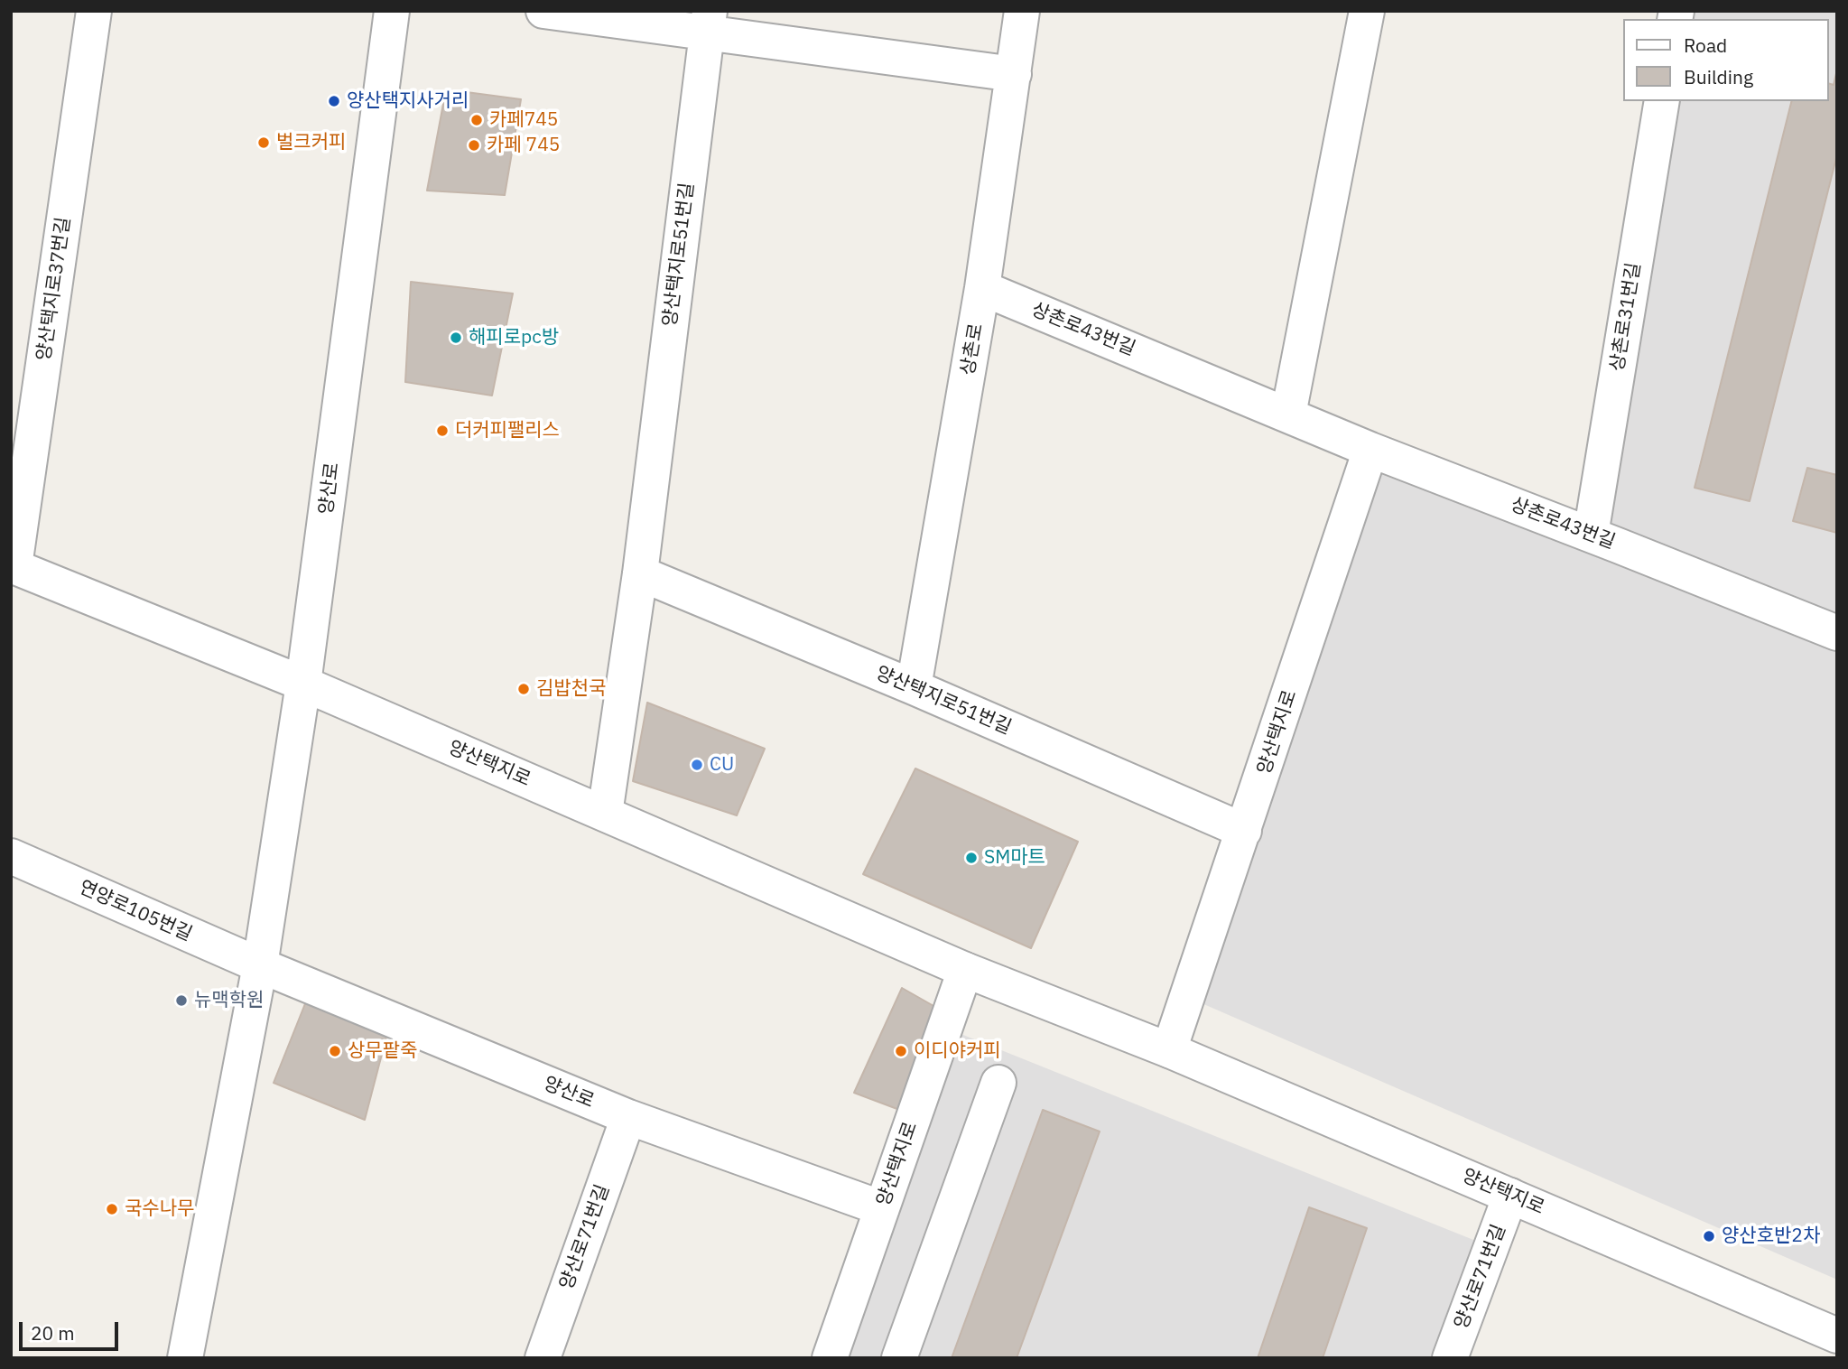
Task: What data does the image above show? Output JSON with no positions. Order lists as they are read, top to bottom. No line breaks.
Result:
{"streets":{"street":["양산택지로51번길","양산택지로37번길","상촌로31번길","상촌로43번길","상촌로","양산로","양산택지로","연양로105번길","양산로71번길"]},"crossings":[["양산택지로51번길","상촌로"],["양산택지로51번길","양산택지로"],["양산택지로37번길","양산택지로"],["상촌로31번길","상촌로43번길"],["상촌로43번길","상촌로"],["상촌로43번길","양산택지로"],["양산로","양산택지로"],["양산로","연양로105번길"],["양산로","양산로71번길"],["양산택지로","양산로71번길"]],"places":["양산택지사거리","카페745","벌크커피","카페 745","해피로pc방","더커피팰리스","김밥천국","CU","SM마트","뉴맥학원","상무팥죽","이디야커피","국수나무","양산호반2차"],"legend":["Road","Building"],"scale_bar":"20 m"}
